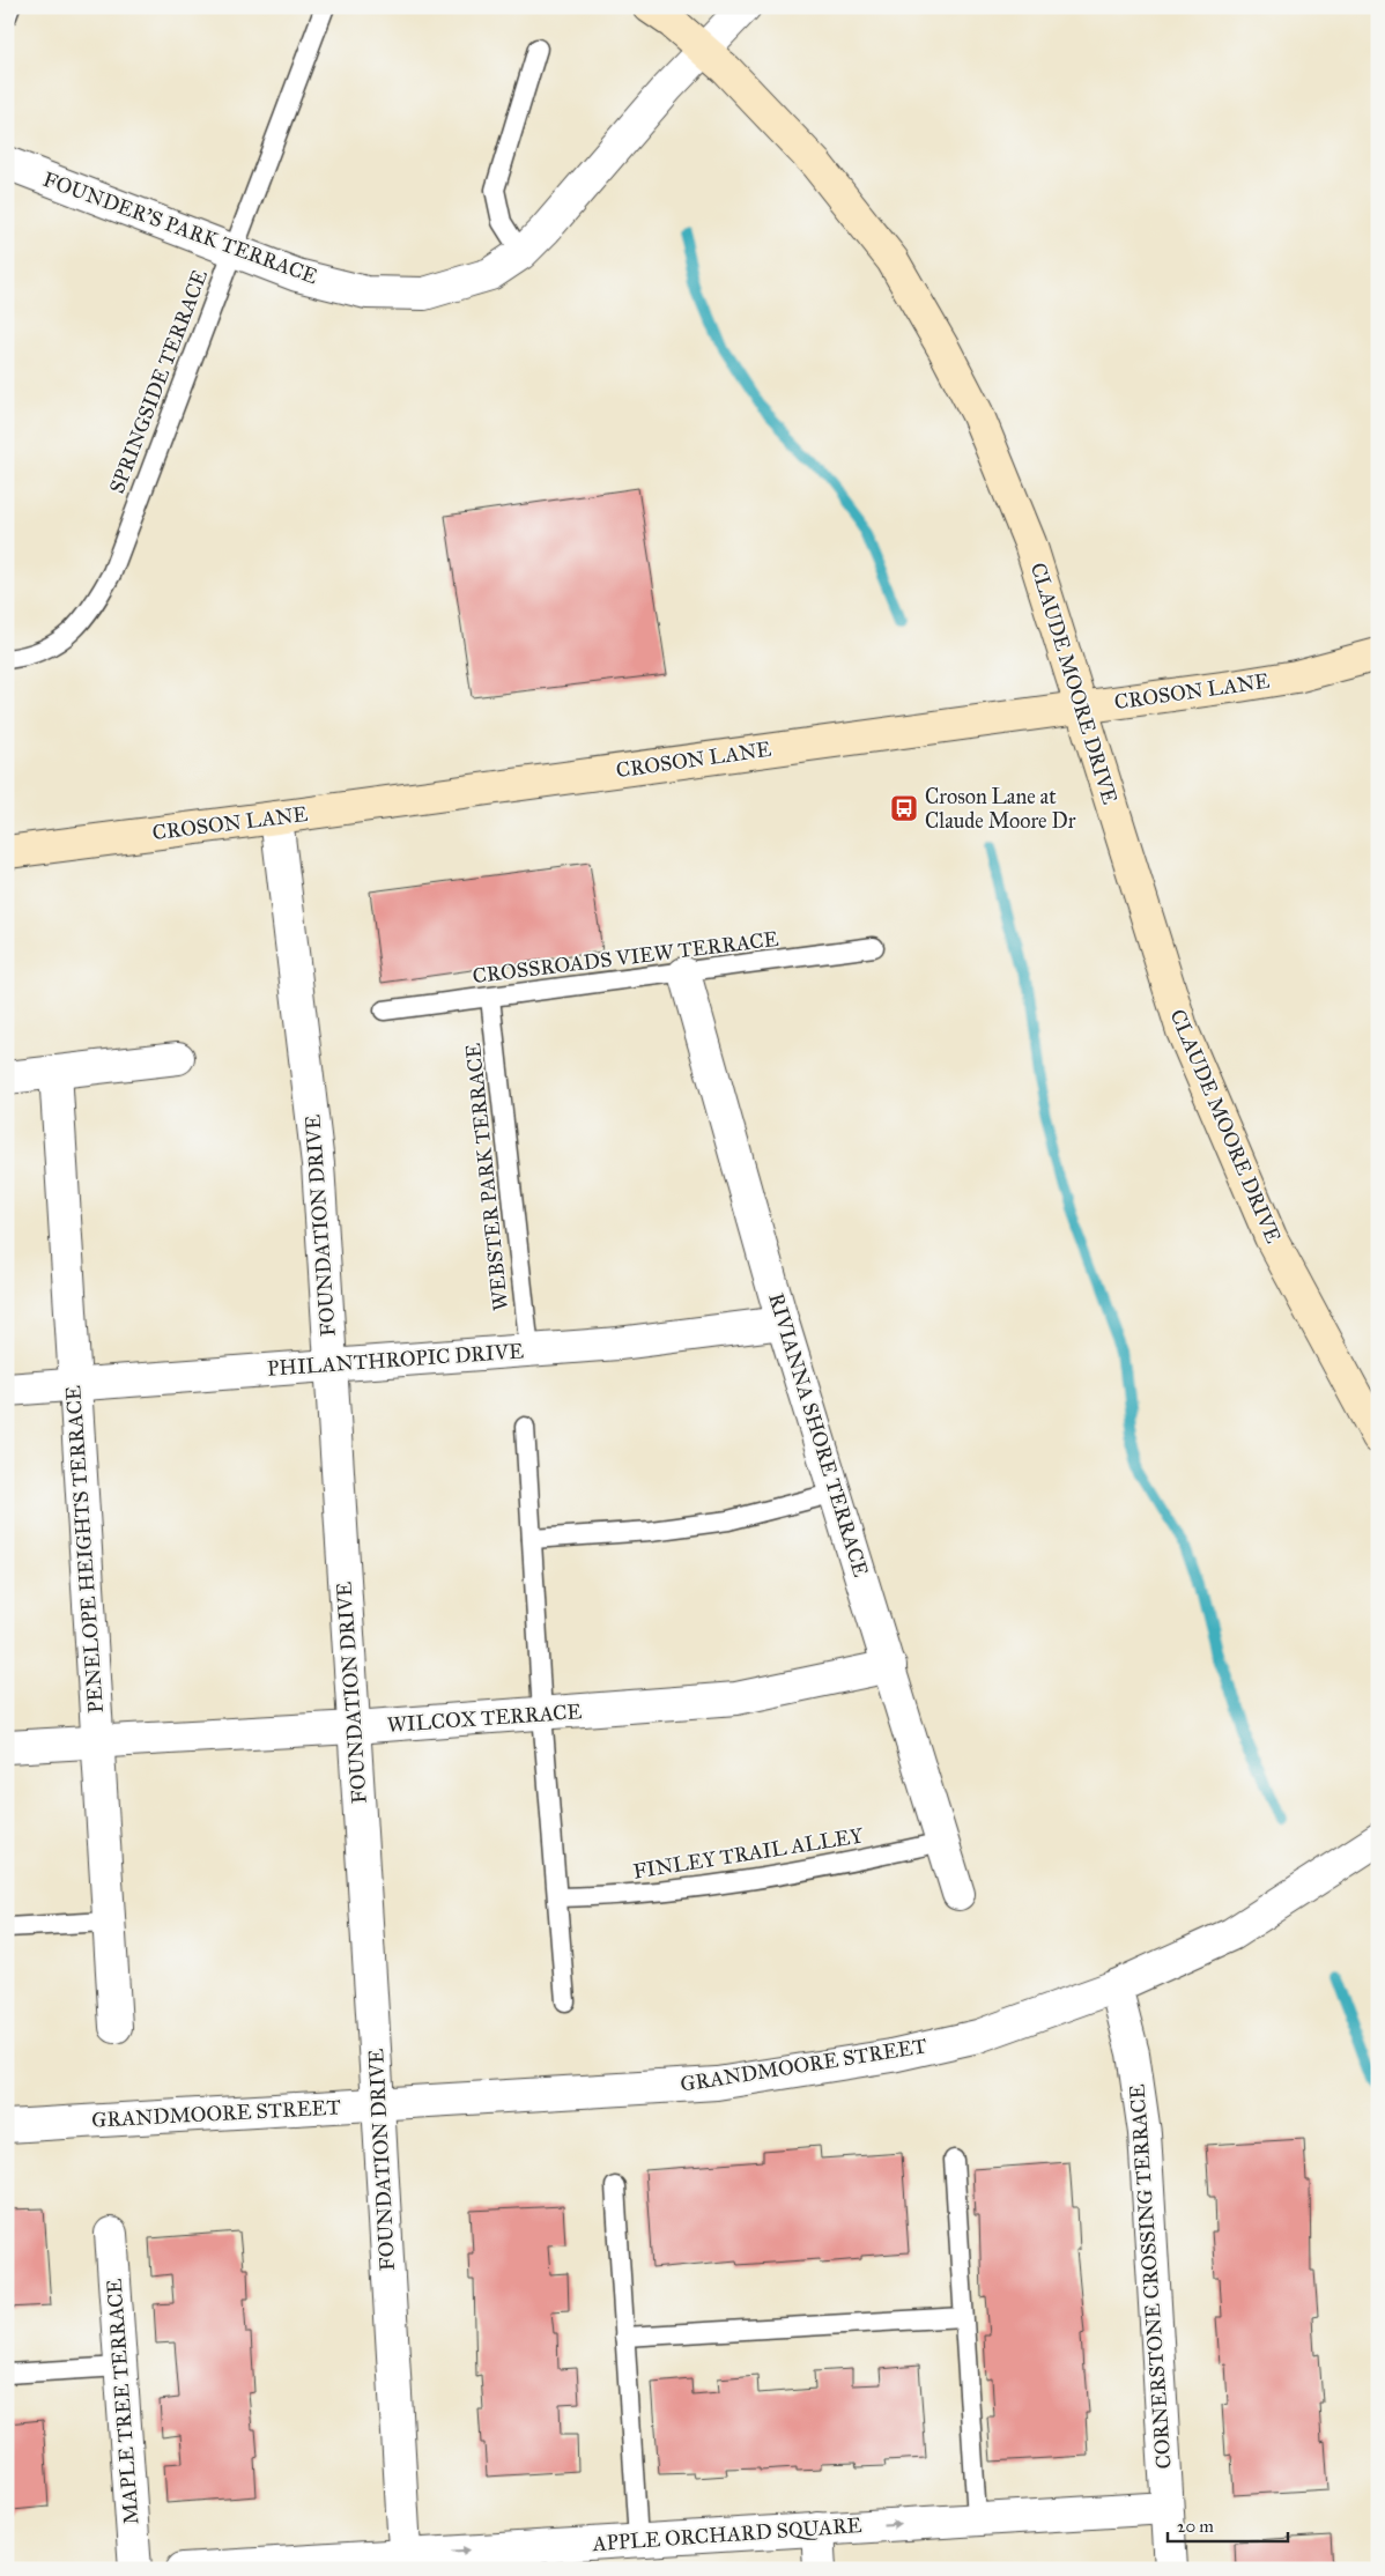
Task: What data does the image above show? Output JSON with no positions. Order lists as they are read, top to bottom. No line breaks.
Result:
{"streets":{"street":["FOUNDER'S PARK TERRACE","CLAUDE MOORE DRIVE","CROSON LANE","FOUNDATION DRIVE","PHILANTHROPIC DRIVE","RIVIANNA SHORE TERRACE","PENELOPE HEIGHTS TERRACE","WILCOX TERRACE","GRANDMOORE STREET","CORNERSTONE CROSSING TERRACE","MAPLE TREE TERRACE","APPLE ORCHARD SQUARE"],"lane":["SPRINGSIDE TERRACE","CROSSROADS VIEW TERRACE","WEBSTER PARK TERRACE","FINLEY TRAIL ALLEY"]},"crossings":[["FOUNDER'S PARK TERRACE","SPRINGSIDE TERRACE"],["FOUNDER'S PARK TERRACE","CLAUDE MOORE DRIVE"],["CLAUDE MOORE DRIVE","CROSON LANE"],["CROSON LANE","FOUNDATION DRIVE"],["CROSSROADS VIEW TERRACE","WEBSTER PARK TERRACE"],["CROSSROADS VIEW TERRACE","RIVIANNA SHORE TERRACE"],["WEBSTER PARK TERRACE","PHILANTHROPIC DRIVE"],["FOUNDATION DRIVE","PHILANTHROPIC DRIVE"],["FOUNDATION DRIVE","WILCOX TERRACE"],["FOUNDATION DRIVE","GRANDMOORE STREET"],["FOUNDATION DRIVE","APPLE ORCHARD SQUARE"],["PHILANTHROPIC DRIVE","RIVIANNA SHORE TERRACE"],["PHILANTHROPIC DRIVE","PENELOPE HEIGHTS TERRACE"],["RIVIANNA SHORE TERRACE","WILCOX TERRACE"],["RIVIANNA SHORE TERRACE","FINLEY TRAIL ALLEY"],["PENELOPE HEIGHTS TERRACE","WILCOX TERRACE"],["GRANDMOORE STREET","CORNERSTONE CROSSING TERRACE"],["CORNERSTONE CROSSING TERRACE","APPLE ORCHARD SQUARE"]],"one_way":["APPLE ORCHARD SQUARE"],"places":{"bus stop":["Croson Lane at Claude Moore Dr"]},"scale_bar":"20 m"}
